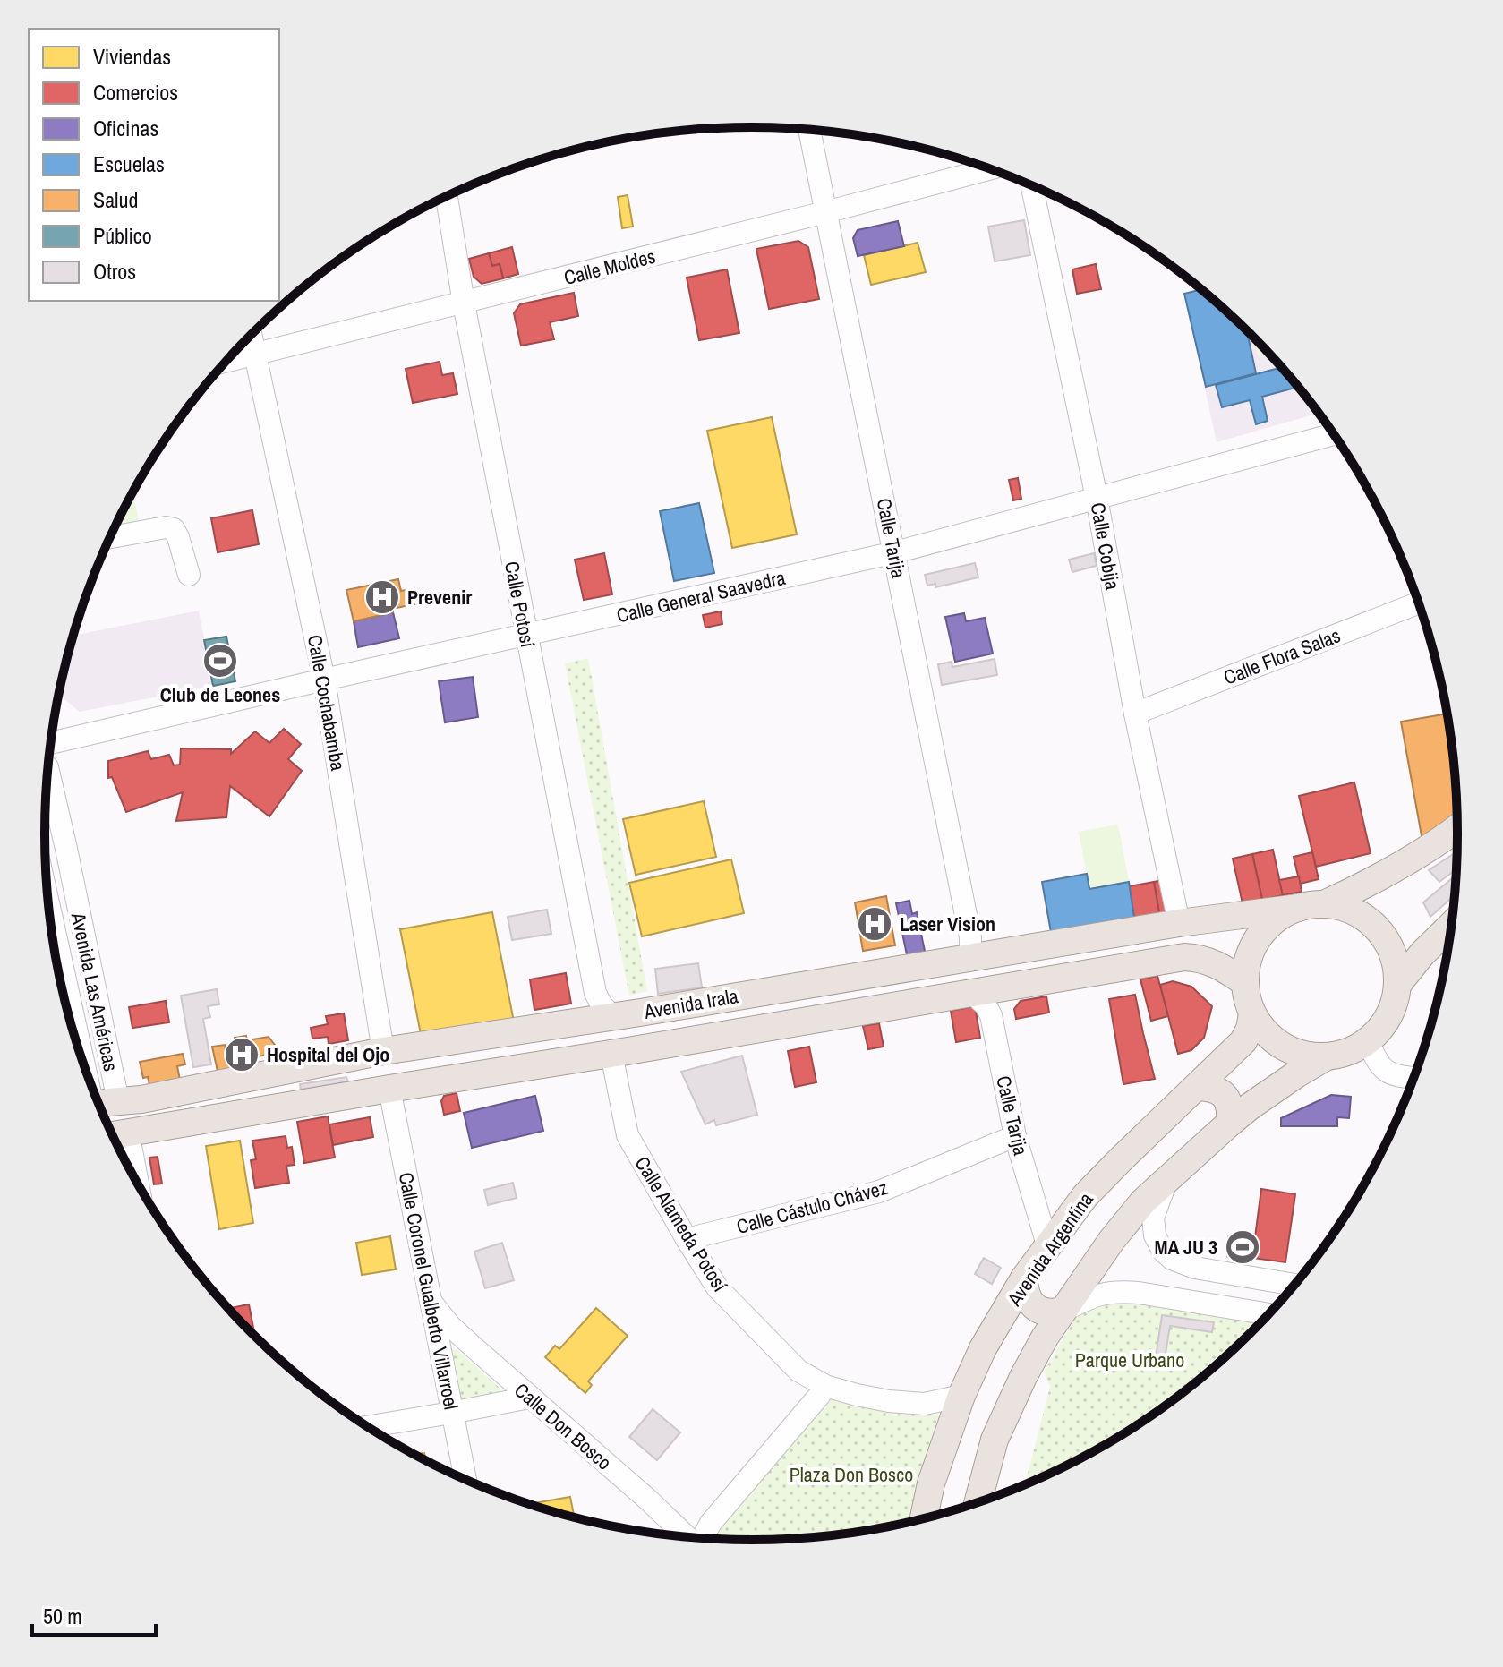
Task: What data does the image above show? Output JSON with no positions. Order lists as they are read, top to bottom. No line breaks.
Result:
{"streets":{"main road":["Calle Cochabamba","Avenida Las Américas","Avenida Irala","Avenida Argentina"],"street":["Calle Moldes","Calle Tarija","Calle Cobija","Calle General Saavedra","Calle Potosí","Calle Flora Salas","Calle Cástulo Chávez","Calle Alameda Potosí","Calle Coronel Gualberto Villarroel","Calle Don Bosco"]},"crossings":[["Calle Moldes","Calle Tarija"],["Calle Moldes","Calle Potosí"],["Calle Moldes","Calle Cochabamba"],["Calle Tarija","Calle General Saavedra"],["Calle Tarija","Avenida Irala"],["Calle Tarija","Calle Cástulo Chávez"],["Calle Tarija","Avenida Argentina"],["Calle Cobija","Calle General Saavedra"],["Calle Cobija","Calle Flora Salas"],["Calle Cobija","Avenida Irala"],["Calle General Saavedra","Calle Potosí"],["Calle General Saavedra","Calle Cochabamba"],["Calle Potosí","Avenida Irala"],["Calle Cochabamba","Avenida Irala"],["Calle Cochabamba","Calle Coronel Gualberto Villarroel"],["Avenida Las Américas","Avenida Irala"],["Avenida Irala","Calle Alameda Potosí"],["Avenida Irala","Avenida Argentina"],["Avenida Irala","Calle Coronel Gualberto Villarroel"],["Calle Cástulo Chávez","Calle Alameda Potosí"],["Calle Alameda Potosí","Avenida Argentina"],["Calle Coronel Gualberto Villarroel","Calle Don Bosco"]],"parks":["Parque Urbano","Plaza Don Bosco"],"places":{"hospital":["Prevenir","Laser Vision","Hospital del Ojo"],"sports":["Club de Leones","MA JU 3"]},"legend":["Viviendas","Comercios","Oficinas","Escuelas","Salud","Público","Otros"],"scale_bar":"50 m"}
